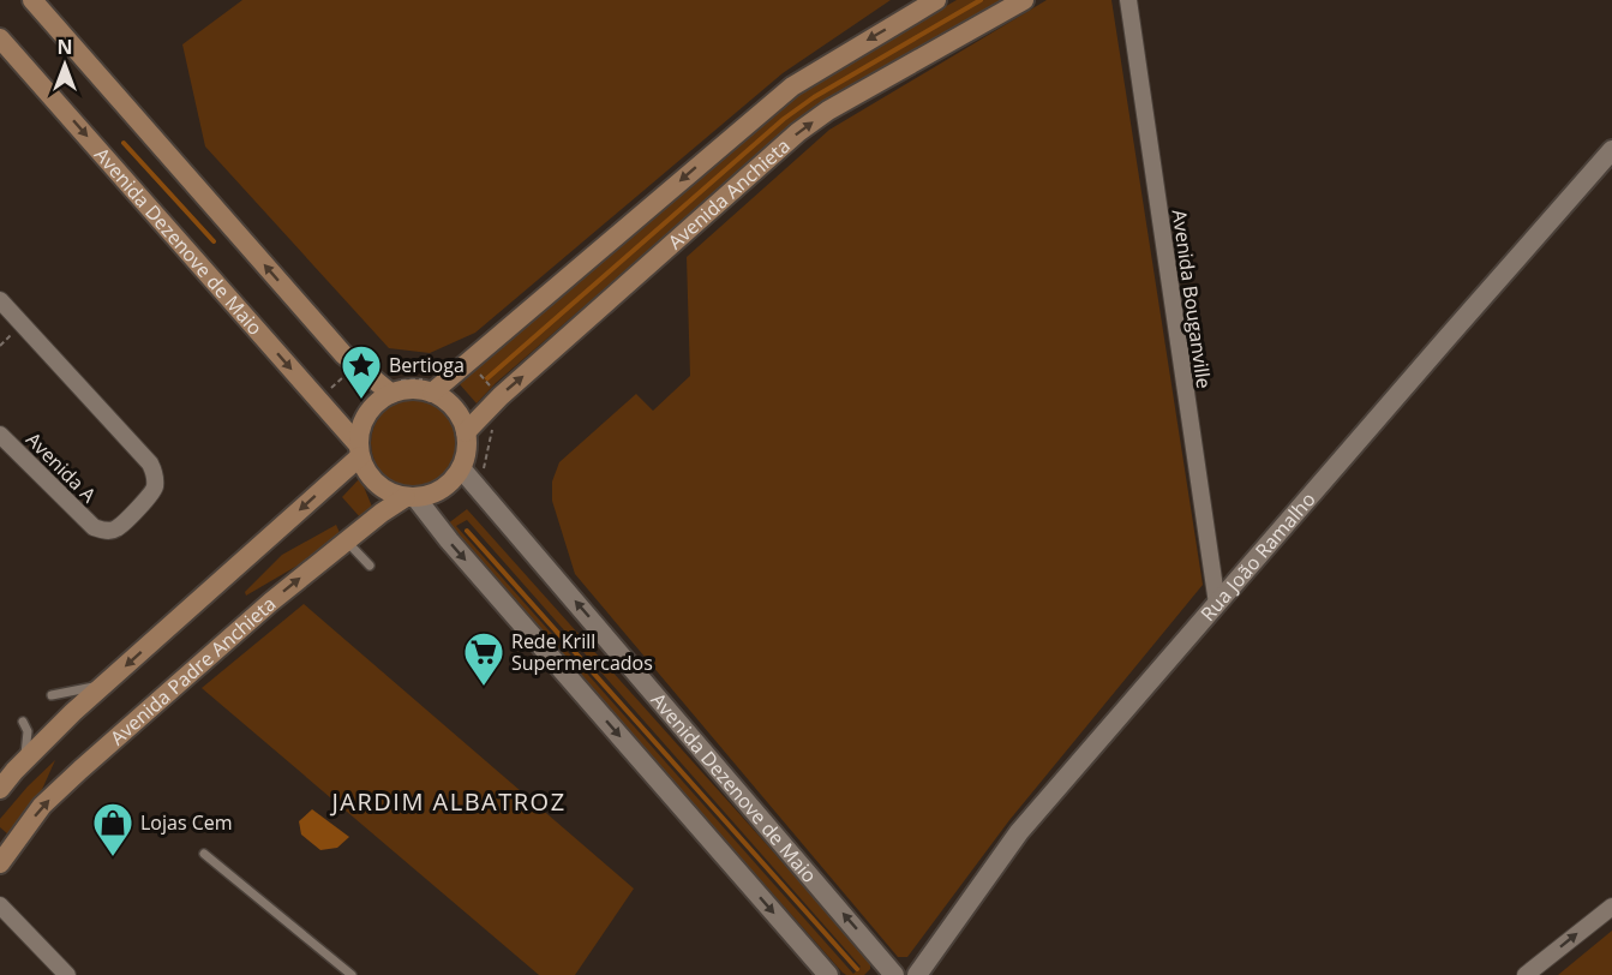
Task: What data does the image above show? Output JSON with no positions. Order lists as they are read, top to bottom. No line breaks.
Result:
{"streets":{"main road":["Avenida Anchieta","Avenida Dezenove de Maio","Avenida Padre Anchieta"],"street":["Avenida Bouganville","Avenida A","Rua João Ramalho"]},"crossings":[["Avenida Anchieta","Avenida Dezenove de Maio"],["Avenida Anchieta","Avenida Padre Anchieta"],["Avenida Dezenove de Maio","Avenida Padre Anchieta"],["Avenida Bouganville","Rua João Ramalho"]],"districts":["JARDIM ALBATROZ"],"places":{"place":["Bertioga"],"supermarket":["Rede Krill Supermercados"],"shop":["Lojas Cem"]},"north":"top"}
